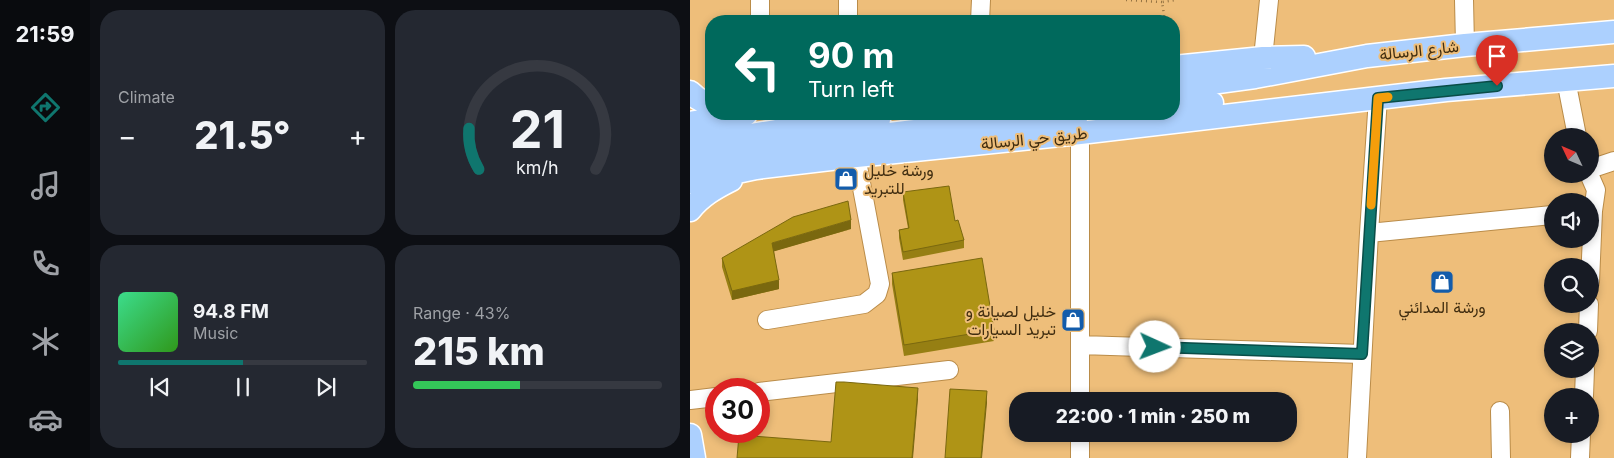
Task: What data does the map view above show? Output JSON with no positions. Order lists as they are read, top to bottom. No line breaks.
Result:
{"streets":{"main road":["شارع الرسالة","طريق حي الرسالة"]},"places":{"shop":["ورشة خليل للتبريد","ورشة المدائني","خليل لصيانة و تبريد السيارات"]},"north":"top left","page":{"tabs":"21:59","tile":["Climate",["Range · 43%","215 km"]],"turn":["90 m","Turn left"],"heat":["−","21.5°","+"],"map_buttons":"+","song":["94.8 FM","Music"],"limit":"30","trip":"22:00 · 1 min · 250 m","gauge":["21","km/h"]}}
